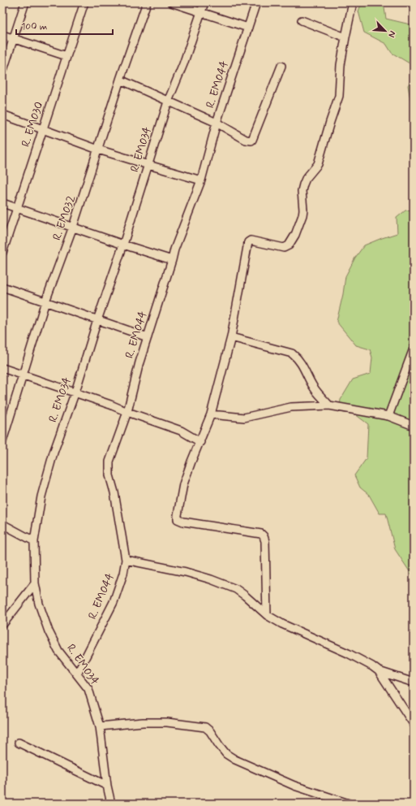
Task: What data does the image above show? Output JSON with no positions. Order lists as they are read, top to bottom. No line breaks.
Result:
{"streets":{"street":["R. EM044","R. EM030","R. EM034","R. EM032"]},"crossings":[["R. EM044","R. EM034"]],"scale_bar":"100 m","north":"bottom right"}
